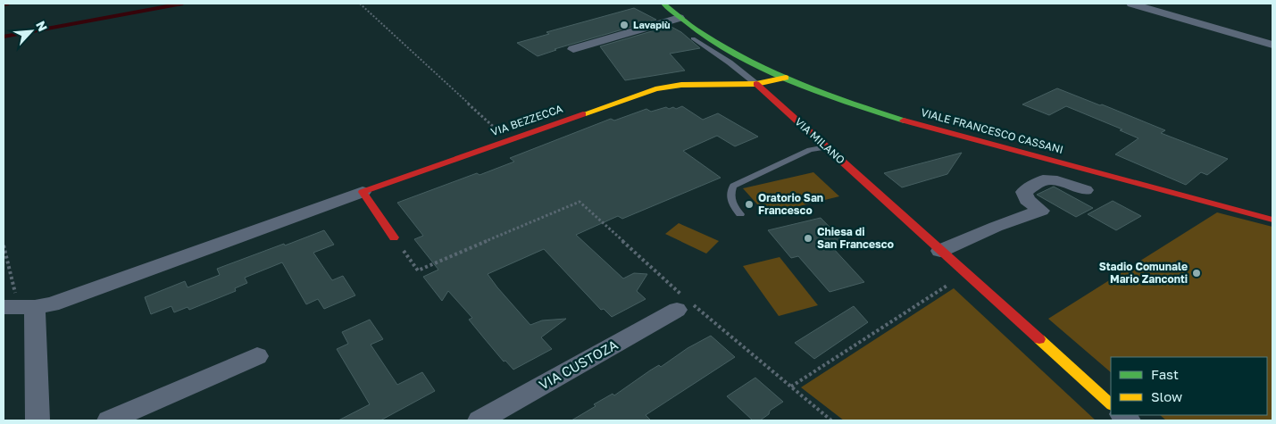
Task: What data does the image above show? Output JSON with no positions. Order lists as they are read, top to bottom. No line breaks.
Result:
{"streets":{"street":["VIA BEZZECCA","VIALE FRANCESCO CASSANI","VIA MILANO","VIA CUSTOZA"]},"crossings":[["VIA BEZZECCA","VIALE FRANCESCO CASSANI"],["VIA BEZZECCA","VIA MILANO"]],"places":["Lavapiù","Oratorio San Francesco","Chiesa di San Francesco","Stadio Comunale Mario Zanconti"],"legend":["Fast","Slow"],"north":"top right"}
